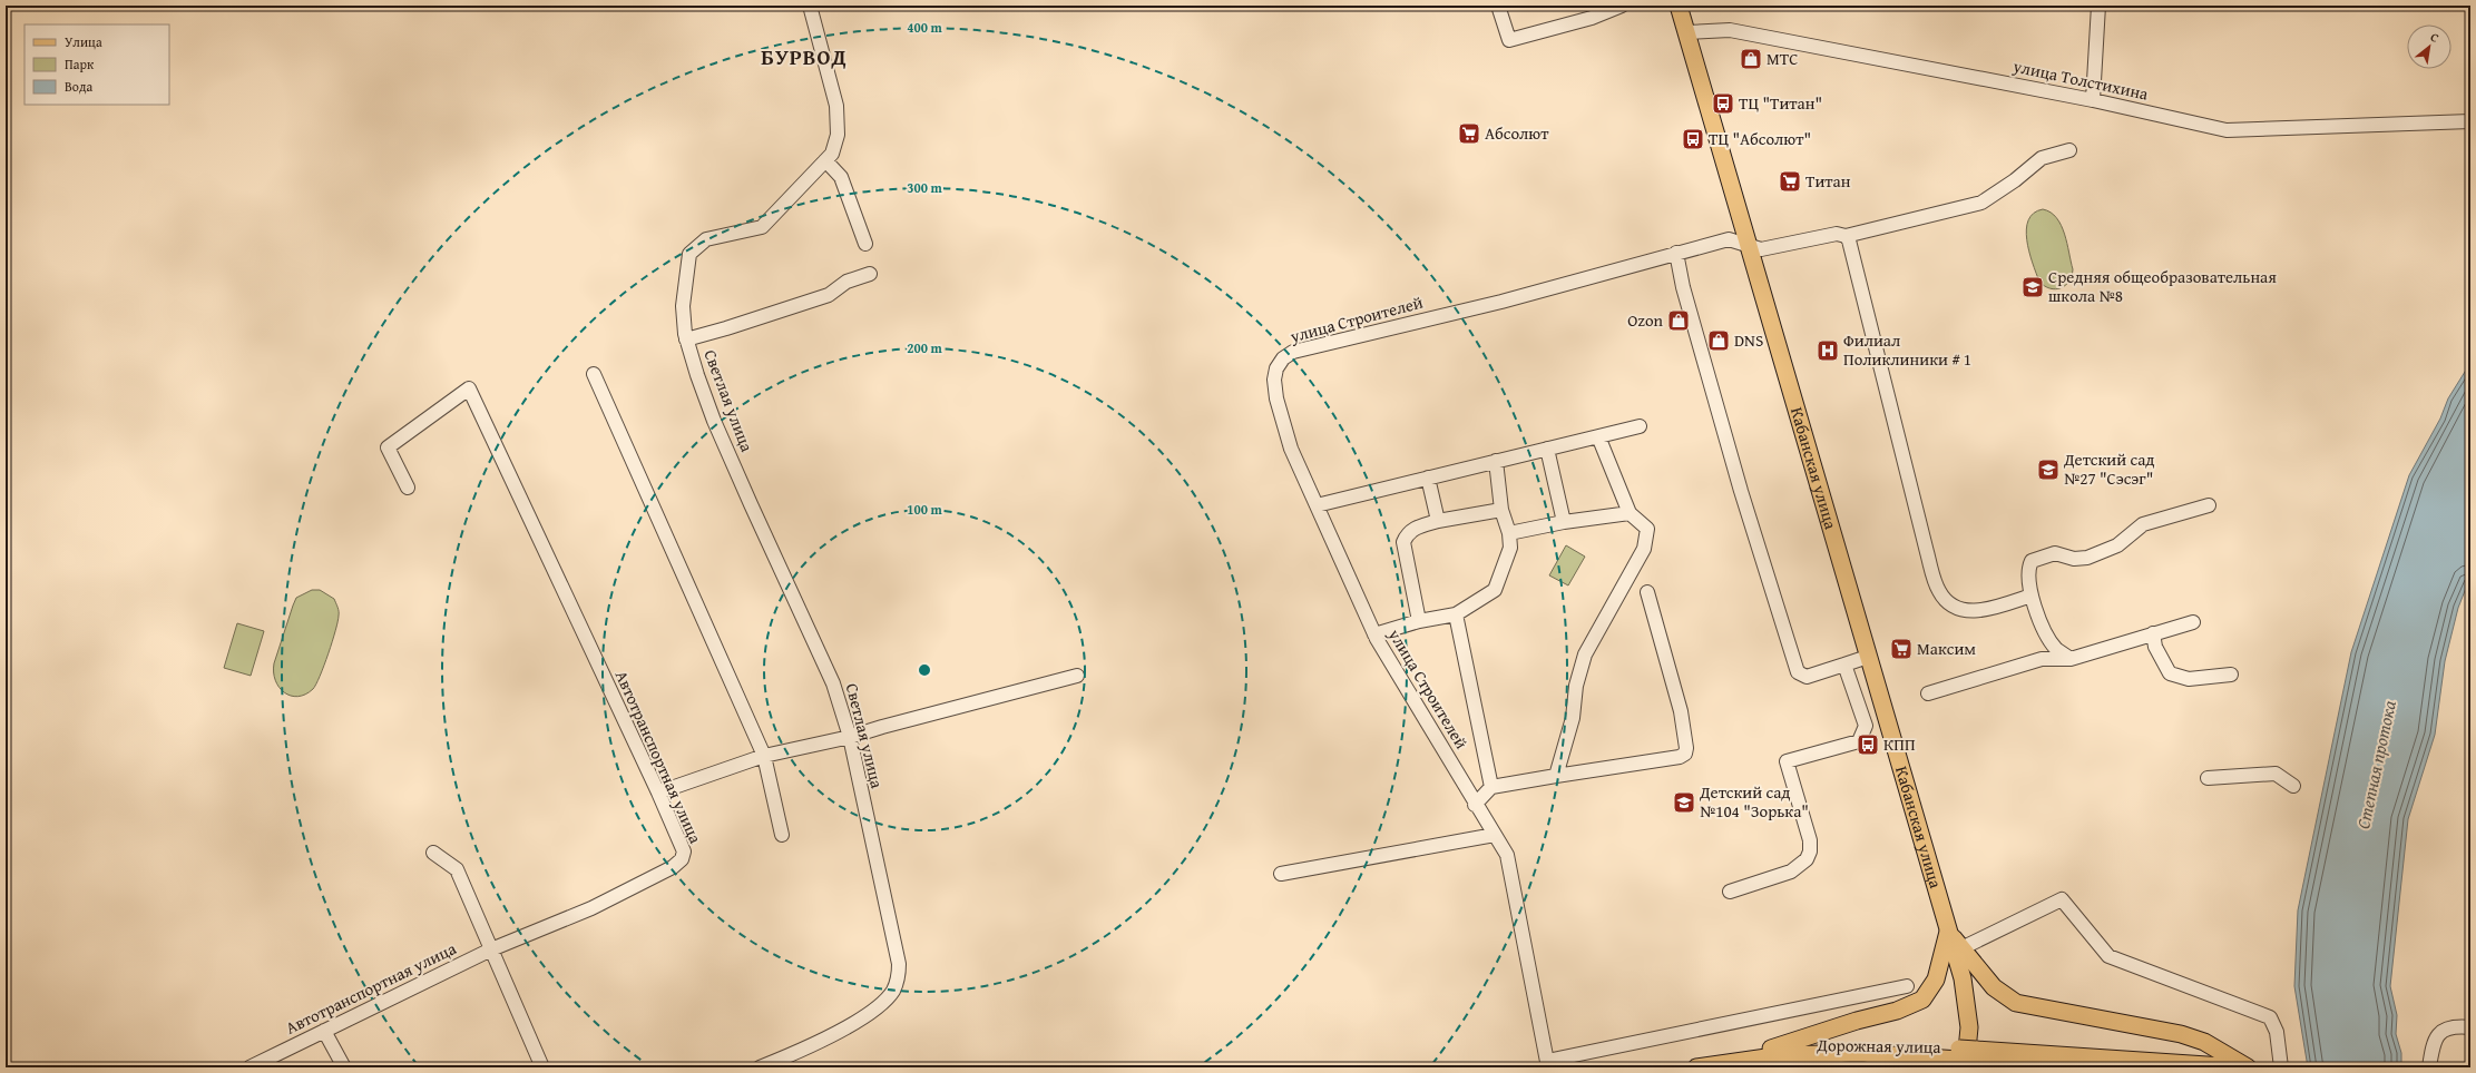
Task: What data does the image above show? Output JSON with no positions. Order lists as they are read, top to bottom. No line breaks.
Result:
{"streets":{"main road":["Кабанская улица","Дорожная улица"],"street":["улица Толстихина","улица Строителей","Светлая улица","Автотранспортная улица"]},"crossings":[["улица Толстихина","Кабанская улица"],["улица Строителей","Кабанская улица"],["Кабанская улица","Дорожная улица"]],"districts":["БУРВОД"],"water":["Степная протока"],"places":{"shop":["МТС","Ozon","DNS"],"bus stop":["ТЦ \"Титан\"","ТЦ \"Абсолют\"","КПП"],"supermarket":["Абсолют","Титан","Максим"],"school or university":["Средняя общеобразовательная школа №8","Детский сад №27 \"Сэсэг\"","Детский сад №104 \"Зорька\""],"hospital":["Филиал Поликлиники # 1"]},"legend":["Улица","Парк","Вода"],"north":"top right","rings":["400 m","300 m","200 m","100 m"]}
